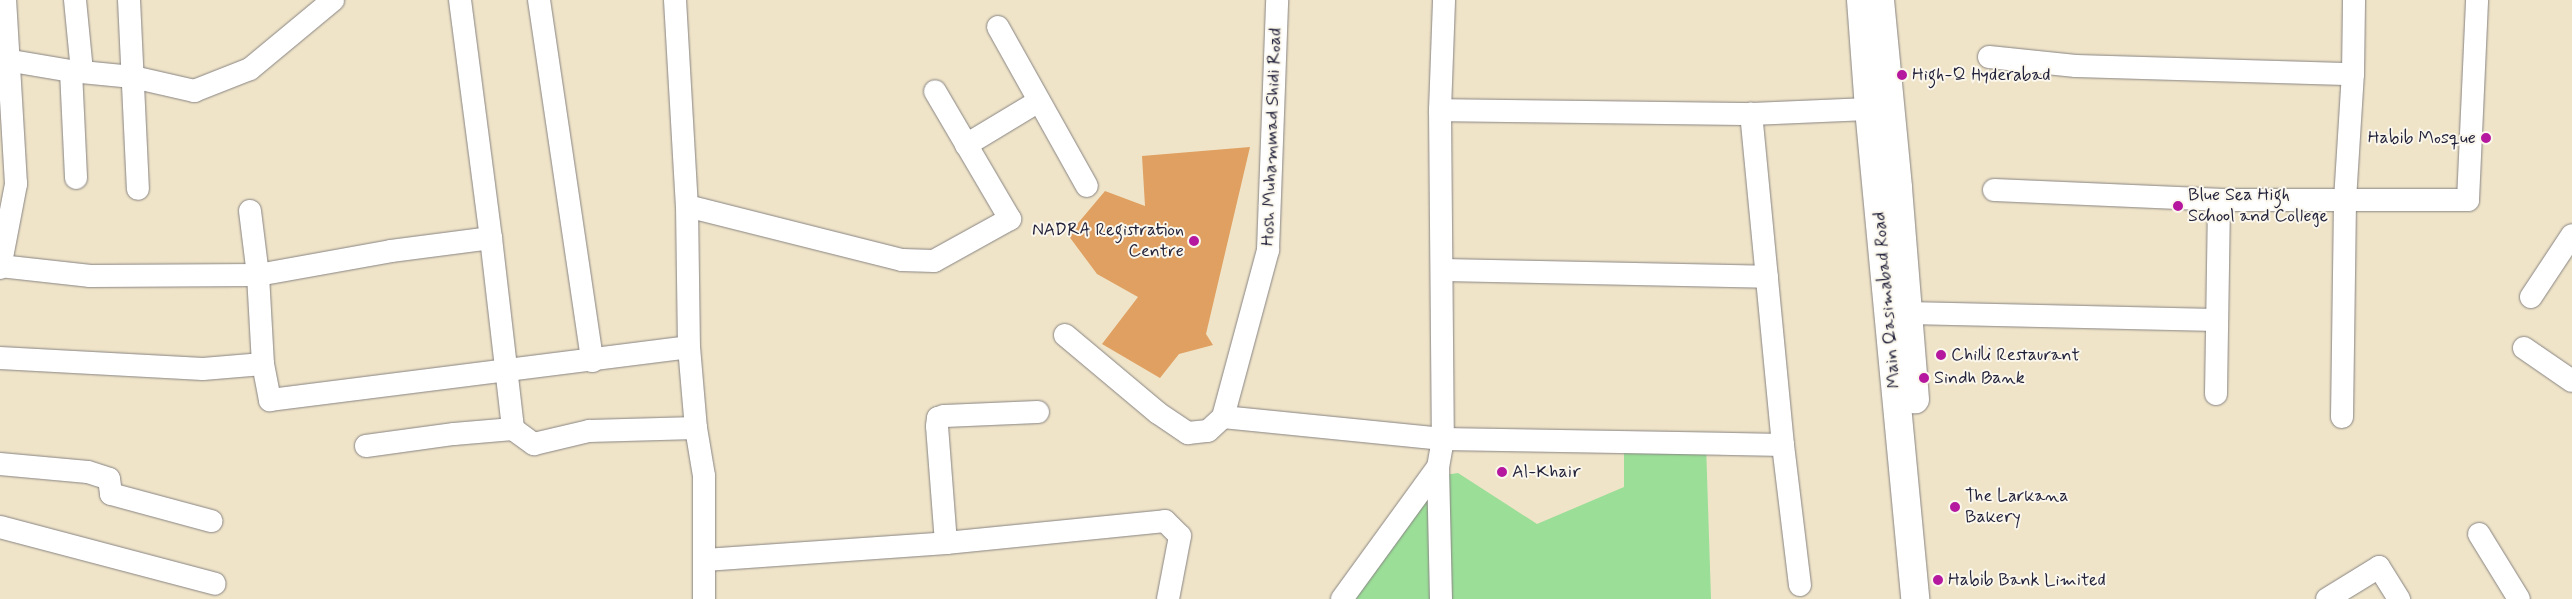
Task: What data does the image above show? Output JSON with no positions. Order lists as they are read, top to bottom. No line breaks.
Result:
{"streets":{"main road":["Main Qasimabad Road"],"street":["Hosh Muhammad Shidi Road"]},"places":["High-Q Hyderabad","Habib Mosque","Blue Sea High School and College","NADRA Registration Centre","Chilli Restaurant","Sindh Bank","Al-Khair","The Larkana Bakery","Habib Bank Limited"]}
